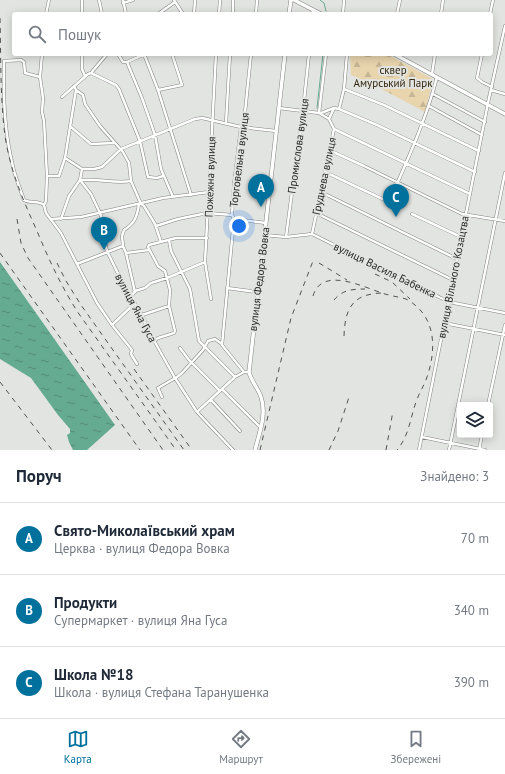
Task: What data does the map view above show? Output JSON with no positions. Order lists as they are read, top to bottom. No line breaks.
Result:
{"streets":{"street":["Промислова вулиця","Торговельна вулиця","Груднева вулиця","Пожежна вулиця","вулиця Василя Бабенка","вулиця Вільного Козацтва","вулиця Федора Вовка","вулиця Яна Гуса"]},"crossings":[["Груднева вулиця","вулиця Василя Бабенка"],["вулиця Василя Бабенка","вулиця Вільного Козацтва"]],"parks":["сквер Амурський Парк"],"page":{"search":"Пошук","pins":["A","C","B"],"heading":["Поруч","Знайдено: 3"],"list":[{"mark":"A","name":"Свято-Миколаївський храм","note":"Церква · вулиця Федора Вовка","value":"70 m"},{"mark":"B","name":"Продукти","note":"Супермаркет · вулиця Яна Гуса","value":"340 m"},{"mark":"C","name":"Школа №18","note":"Школа · вулиця Стефана Таранушенка","value":"390 m"}],"nav":["Карта","Маршрут","Збережені"]}}
